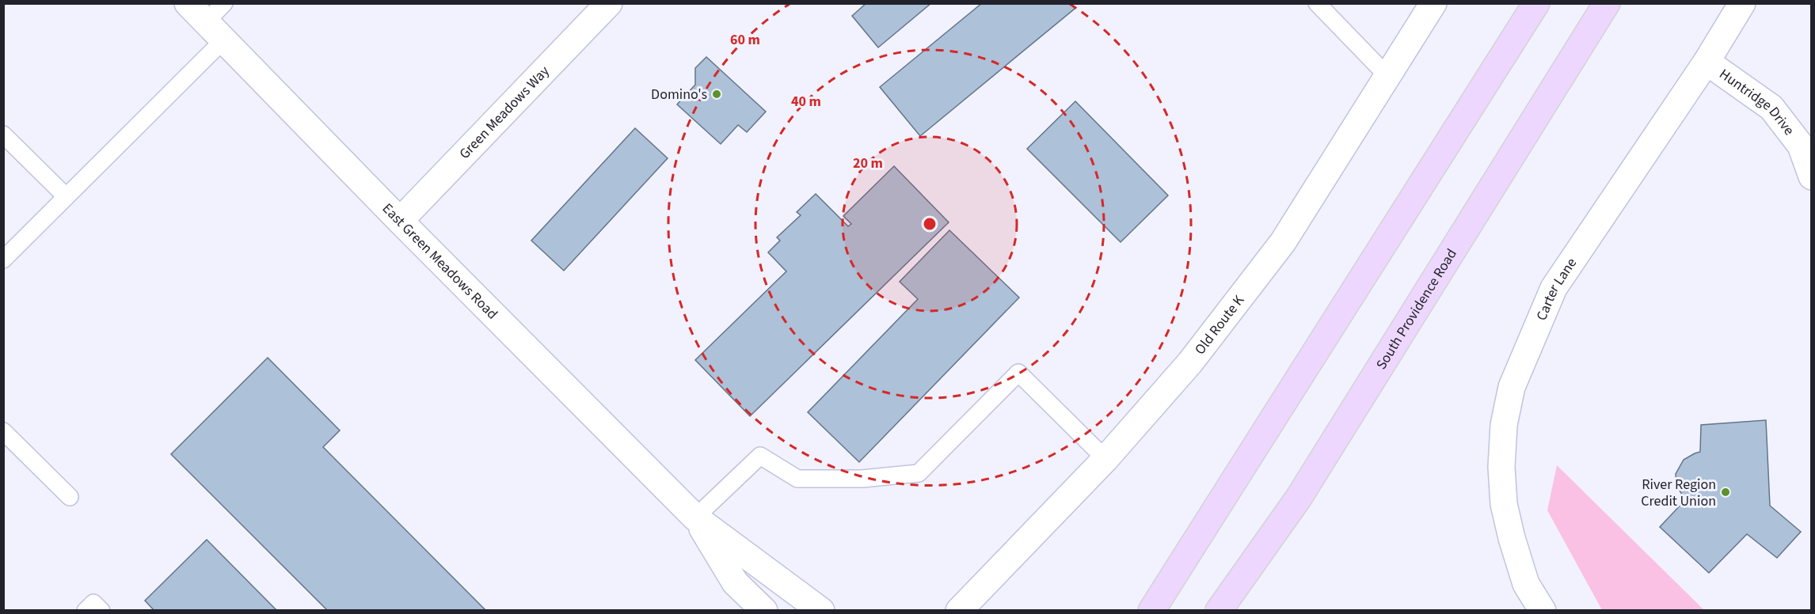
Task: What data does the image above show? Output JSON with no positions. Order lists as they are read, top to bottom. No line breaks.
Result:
{"streets":{"main road":["South Providence Road"],"street":["Huntridge Drive","Green Meadows Way","East Green Meadows Road","Carter Lane","Old Route K"]},"crossings":[["Huntridge Drive","Carter Lane"],["Green Meadows Way","East Green Meadows Road"]],"places":["Domino's","River Region Credit Union"],"rings":["60 m","40 m","20 m"]}
